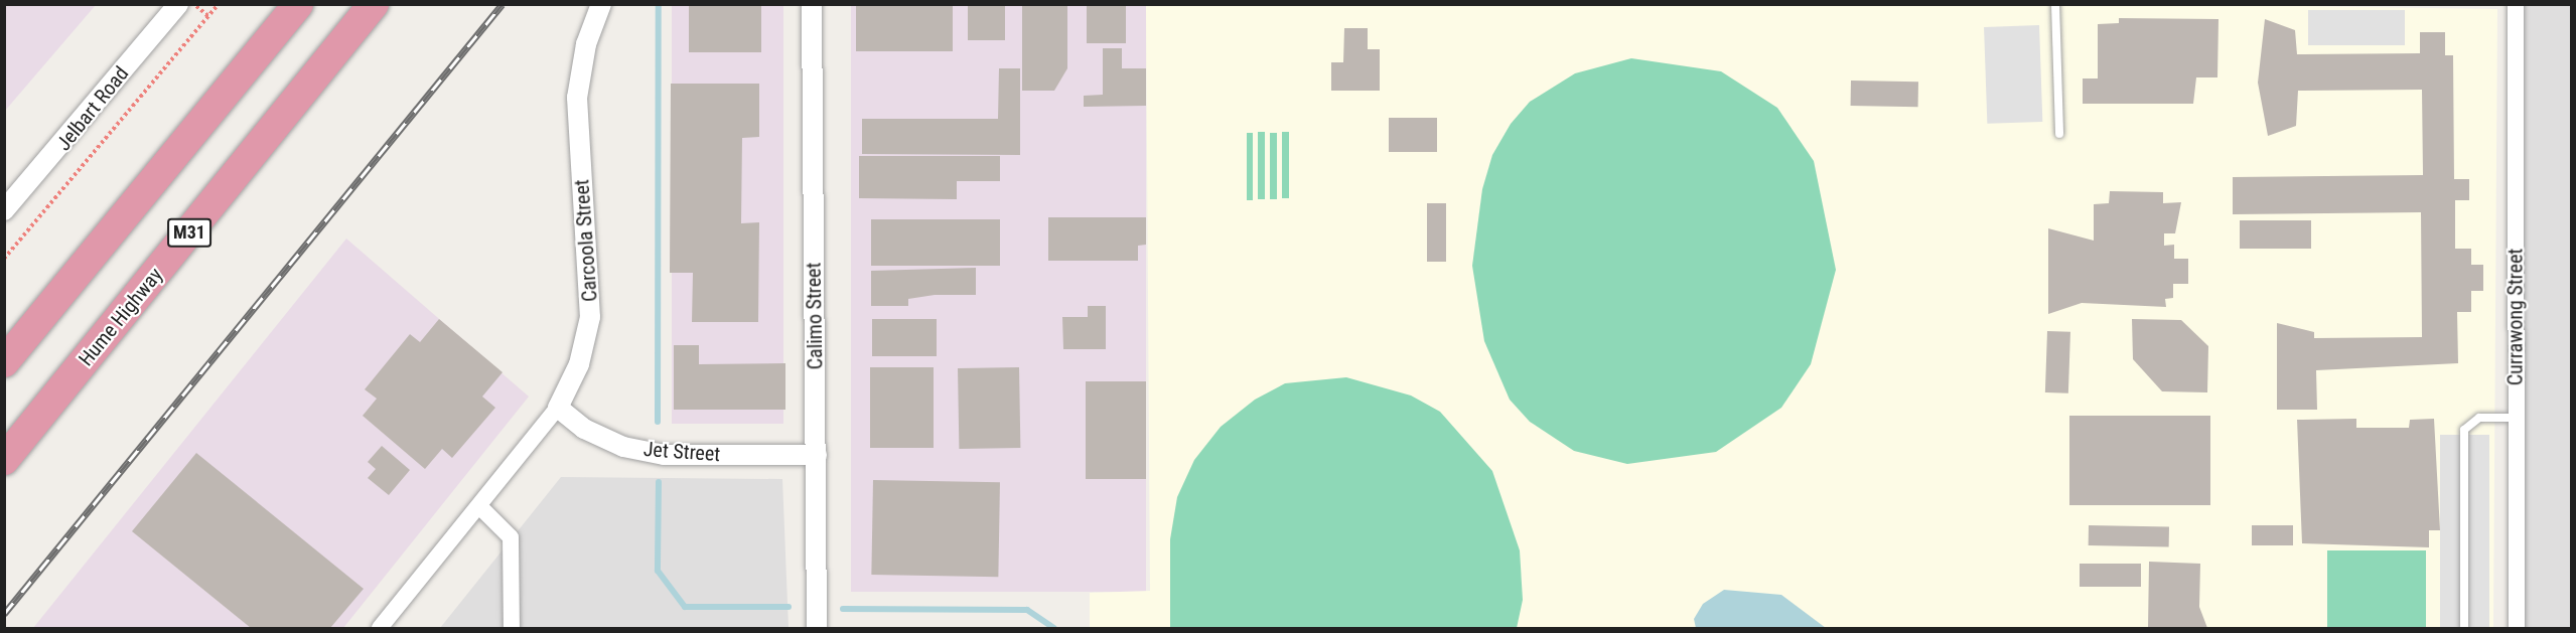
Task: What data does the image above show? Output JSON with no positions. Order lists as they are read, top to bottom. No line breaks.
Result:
{"streets":{"highway":["M31","Hume Highway"],"street":["Jelbart Road","Carcoola Street","Calimo Street","Currawong Street","Jet Street"]},"crossings":[["Carcoola Street","Jet Street"],["Calimo Street","Jet Street"]]}
